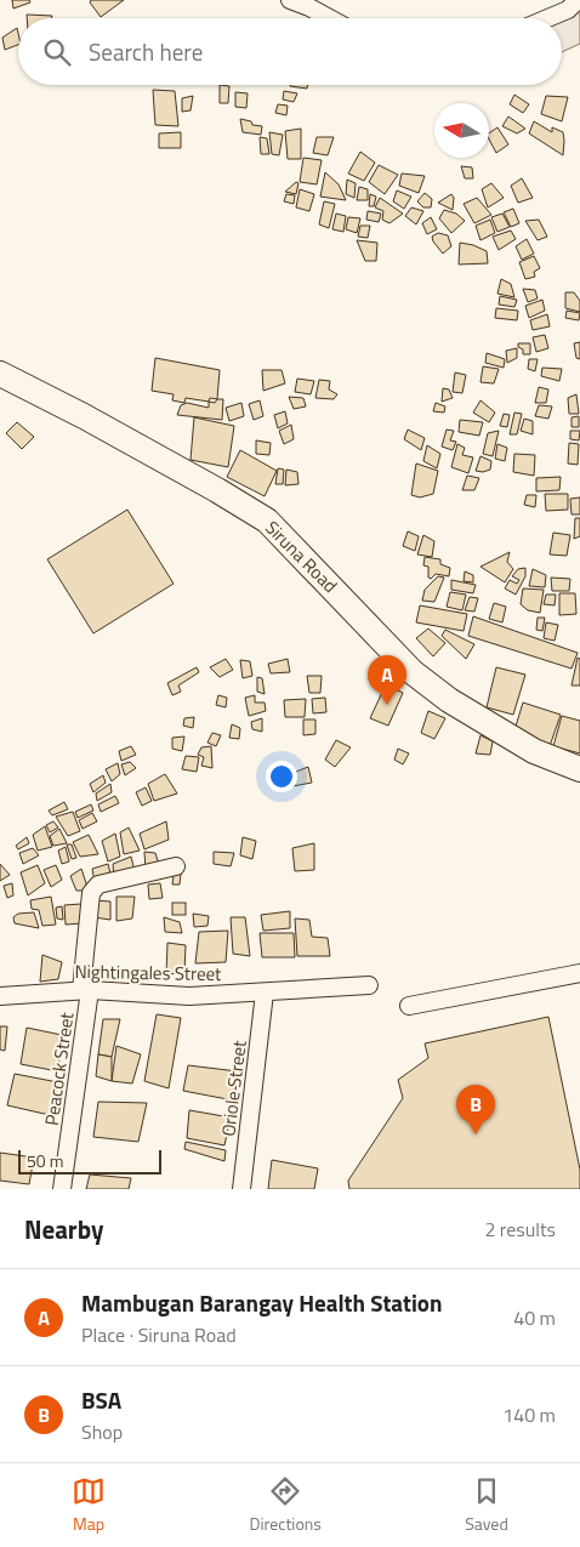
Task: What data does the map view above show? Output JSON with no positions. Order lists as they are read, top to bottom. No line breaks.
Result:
{"streets":{"street":["Siruna Road","Nightingales Street","Peacock Street","Oriole Street"]},"crossings":[["Nightingales Street","Peacock Street"],["Nightingales Street","Oriole Street"]],"scale_bar":"50 m","north":"left","page":{"search":"Search here","pins":["A","B"],"scale":"50 m","heading":["Nearby","2 results"],"list":[{"mark":"A","name":"Mambugan Barangay Health Station","note":"Place · Siruna Road","value":"40 m"},{"mark":"B","name":"BSA","note":"Shop","value":"140 m"}],"nav":["Map","Directions","Saved"]}}
